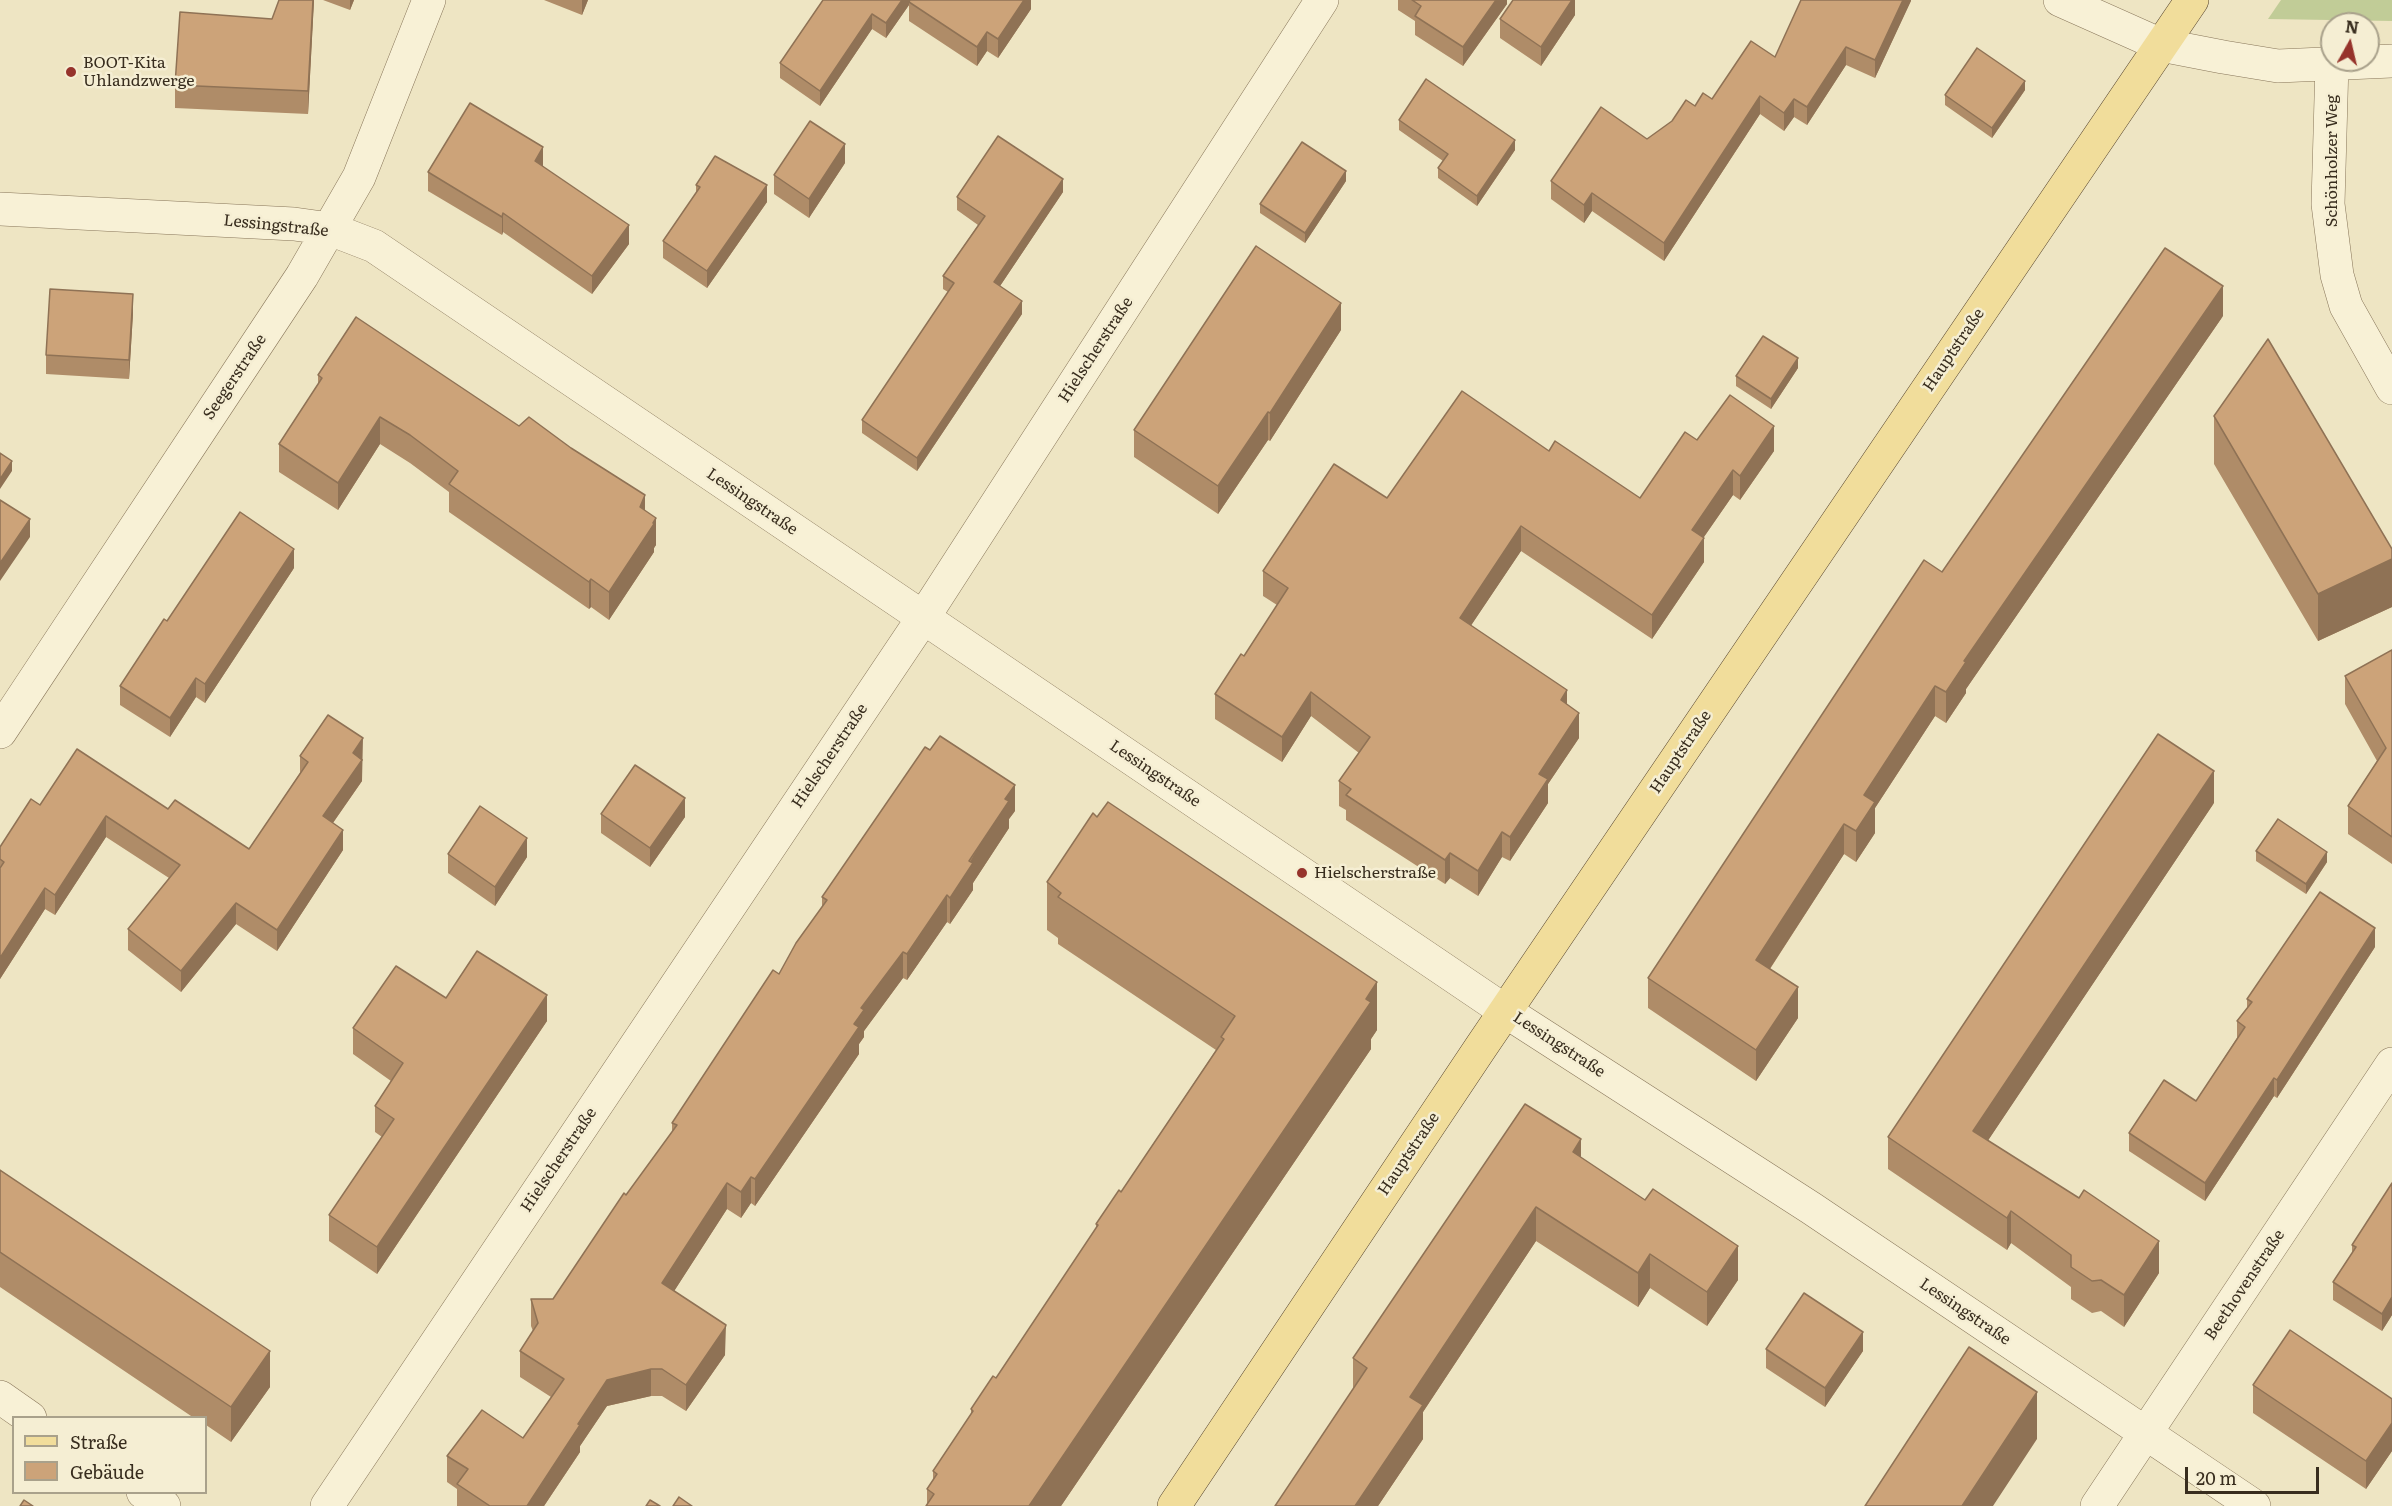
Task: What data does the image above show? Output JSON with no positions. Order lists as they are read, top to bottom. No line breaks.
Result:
{"streets":{"main road":["Hauptstraße"],"street":["Schönholzer Weg","Lessingstraße","Hielscherstraße","Seegerstraße","Beethovenstraße"]},"crossings":[["Lessingstraße","Hielscherstraße"],["Lessingstraße","Hauptstraße"],["Lessingstraße","Seegerstraße"],["Lessingstraße","Beethovenstraße"]],"places":["BOOT-Kita Uhlandzwerge","Hielscherstraße"],"legend":["Straße","Gebäude"],"scale_bar":"20 m","north":"top"}
